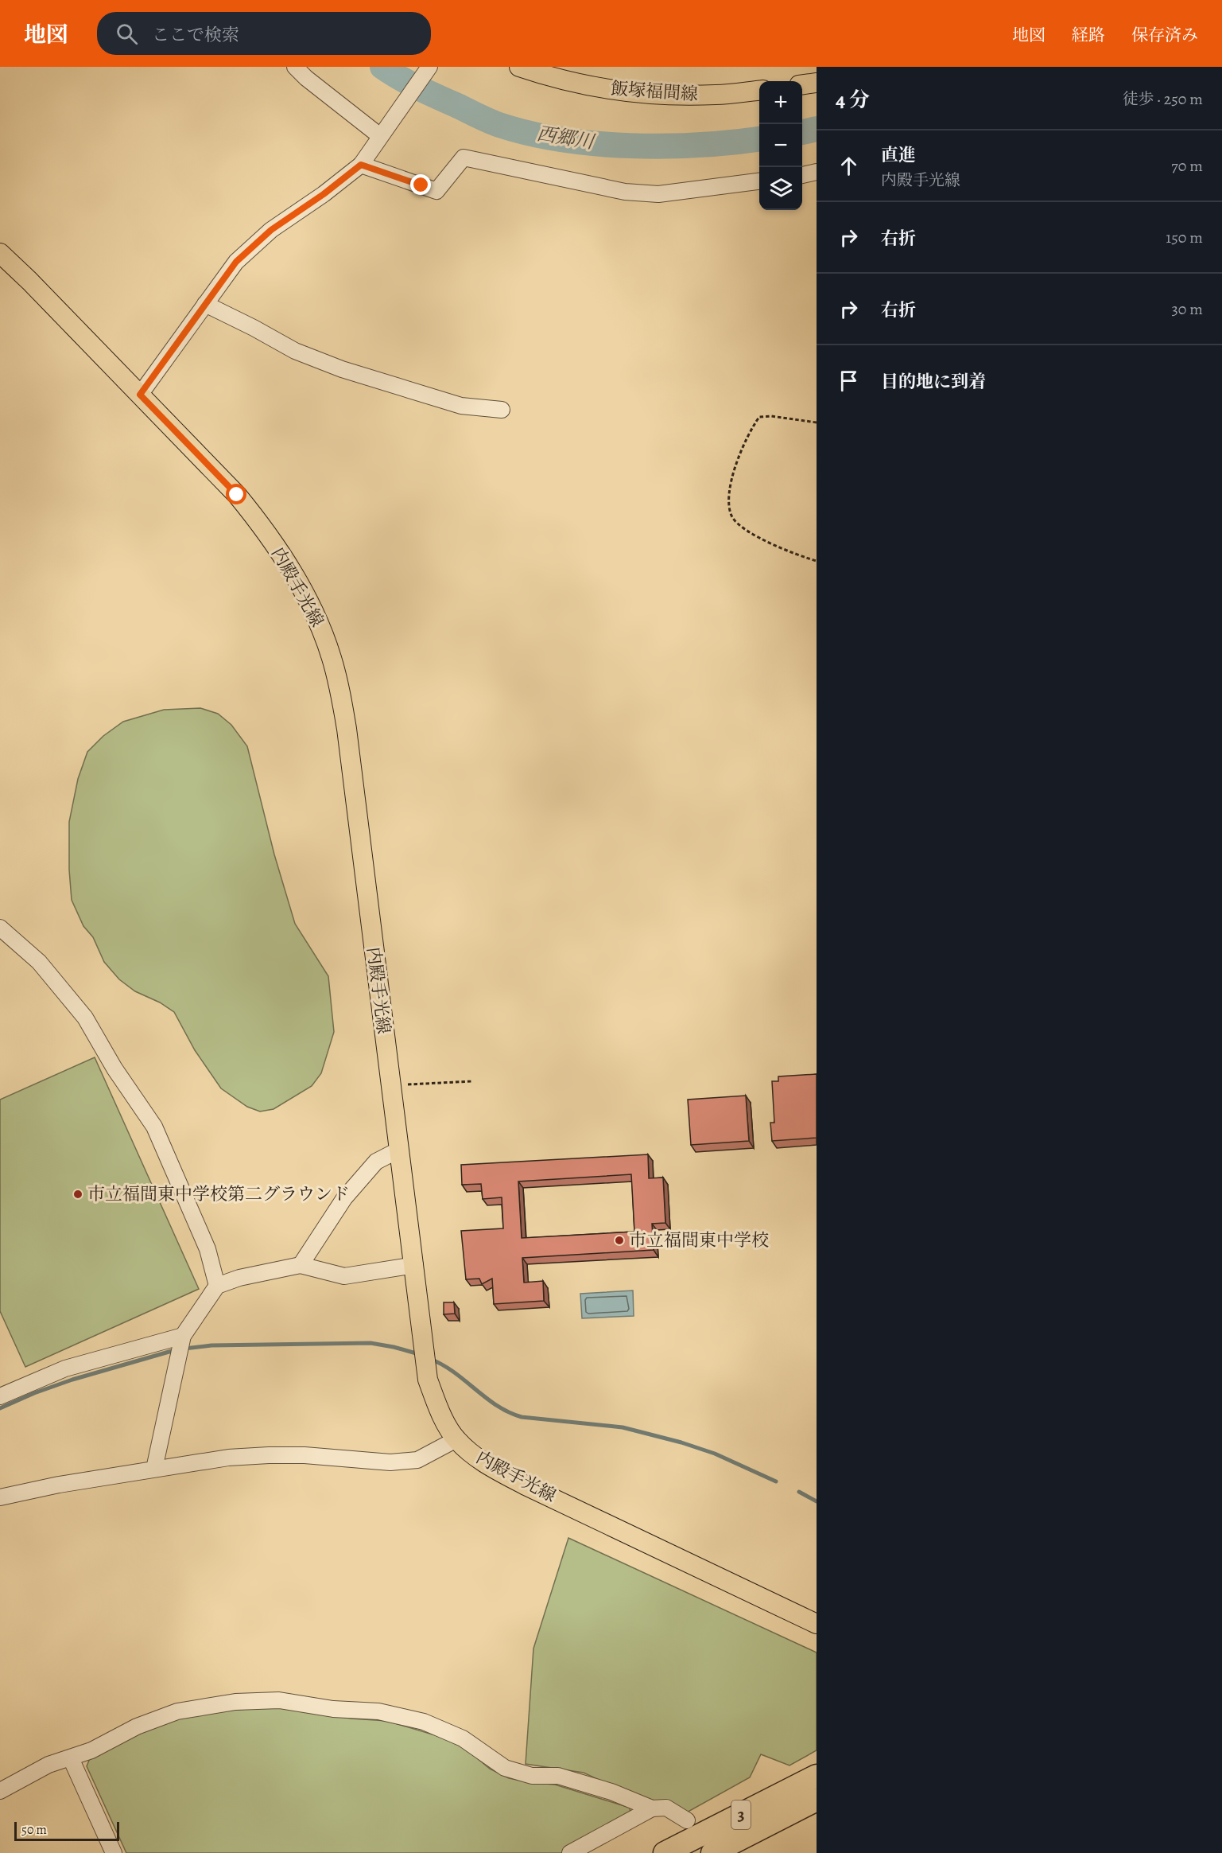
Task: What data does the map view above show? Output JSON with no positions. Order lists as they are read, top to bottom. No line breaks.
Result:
{"streets":{"highway":["3"],"main road":["飯塚福間線","内殿手光線"]},"water":["西郷川"],"places":["市立福間東中学校第二グラウンド","市立福間東中学校"],"scale_bar":"50 m","page":{"header":"地図","search":"ここで検索","nav":["地図","経路","保存済み"],"heading":["4 分","徒歩 · 250 m"],"map_buttons":["+","−"],"list":[["直進","内殿手光線","70 m"],["右折","150 m"],["右折","30 m"],"目的地に到着"],"scale":"50 m"}}
